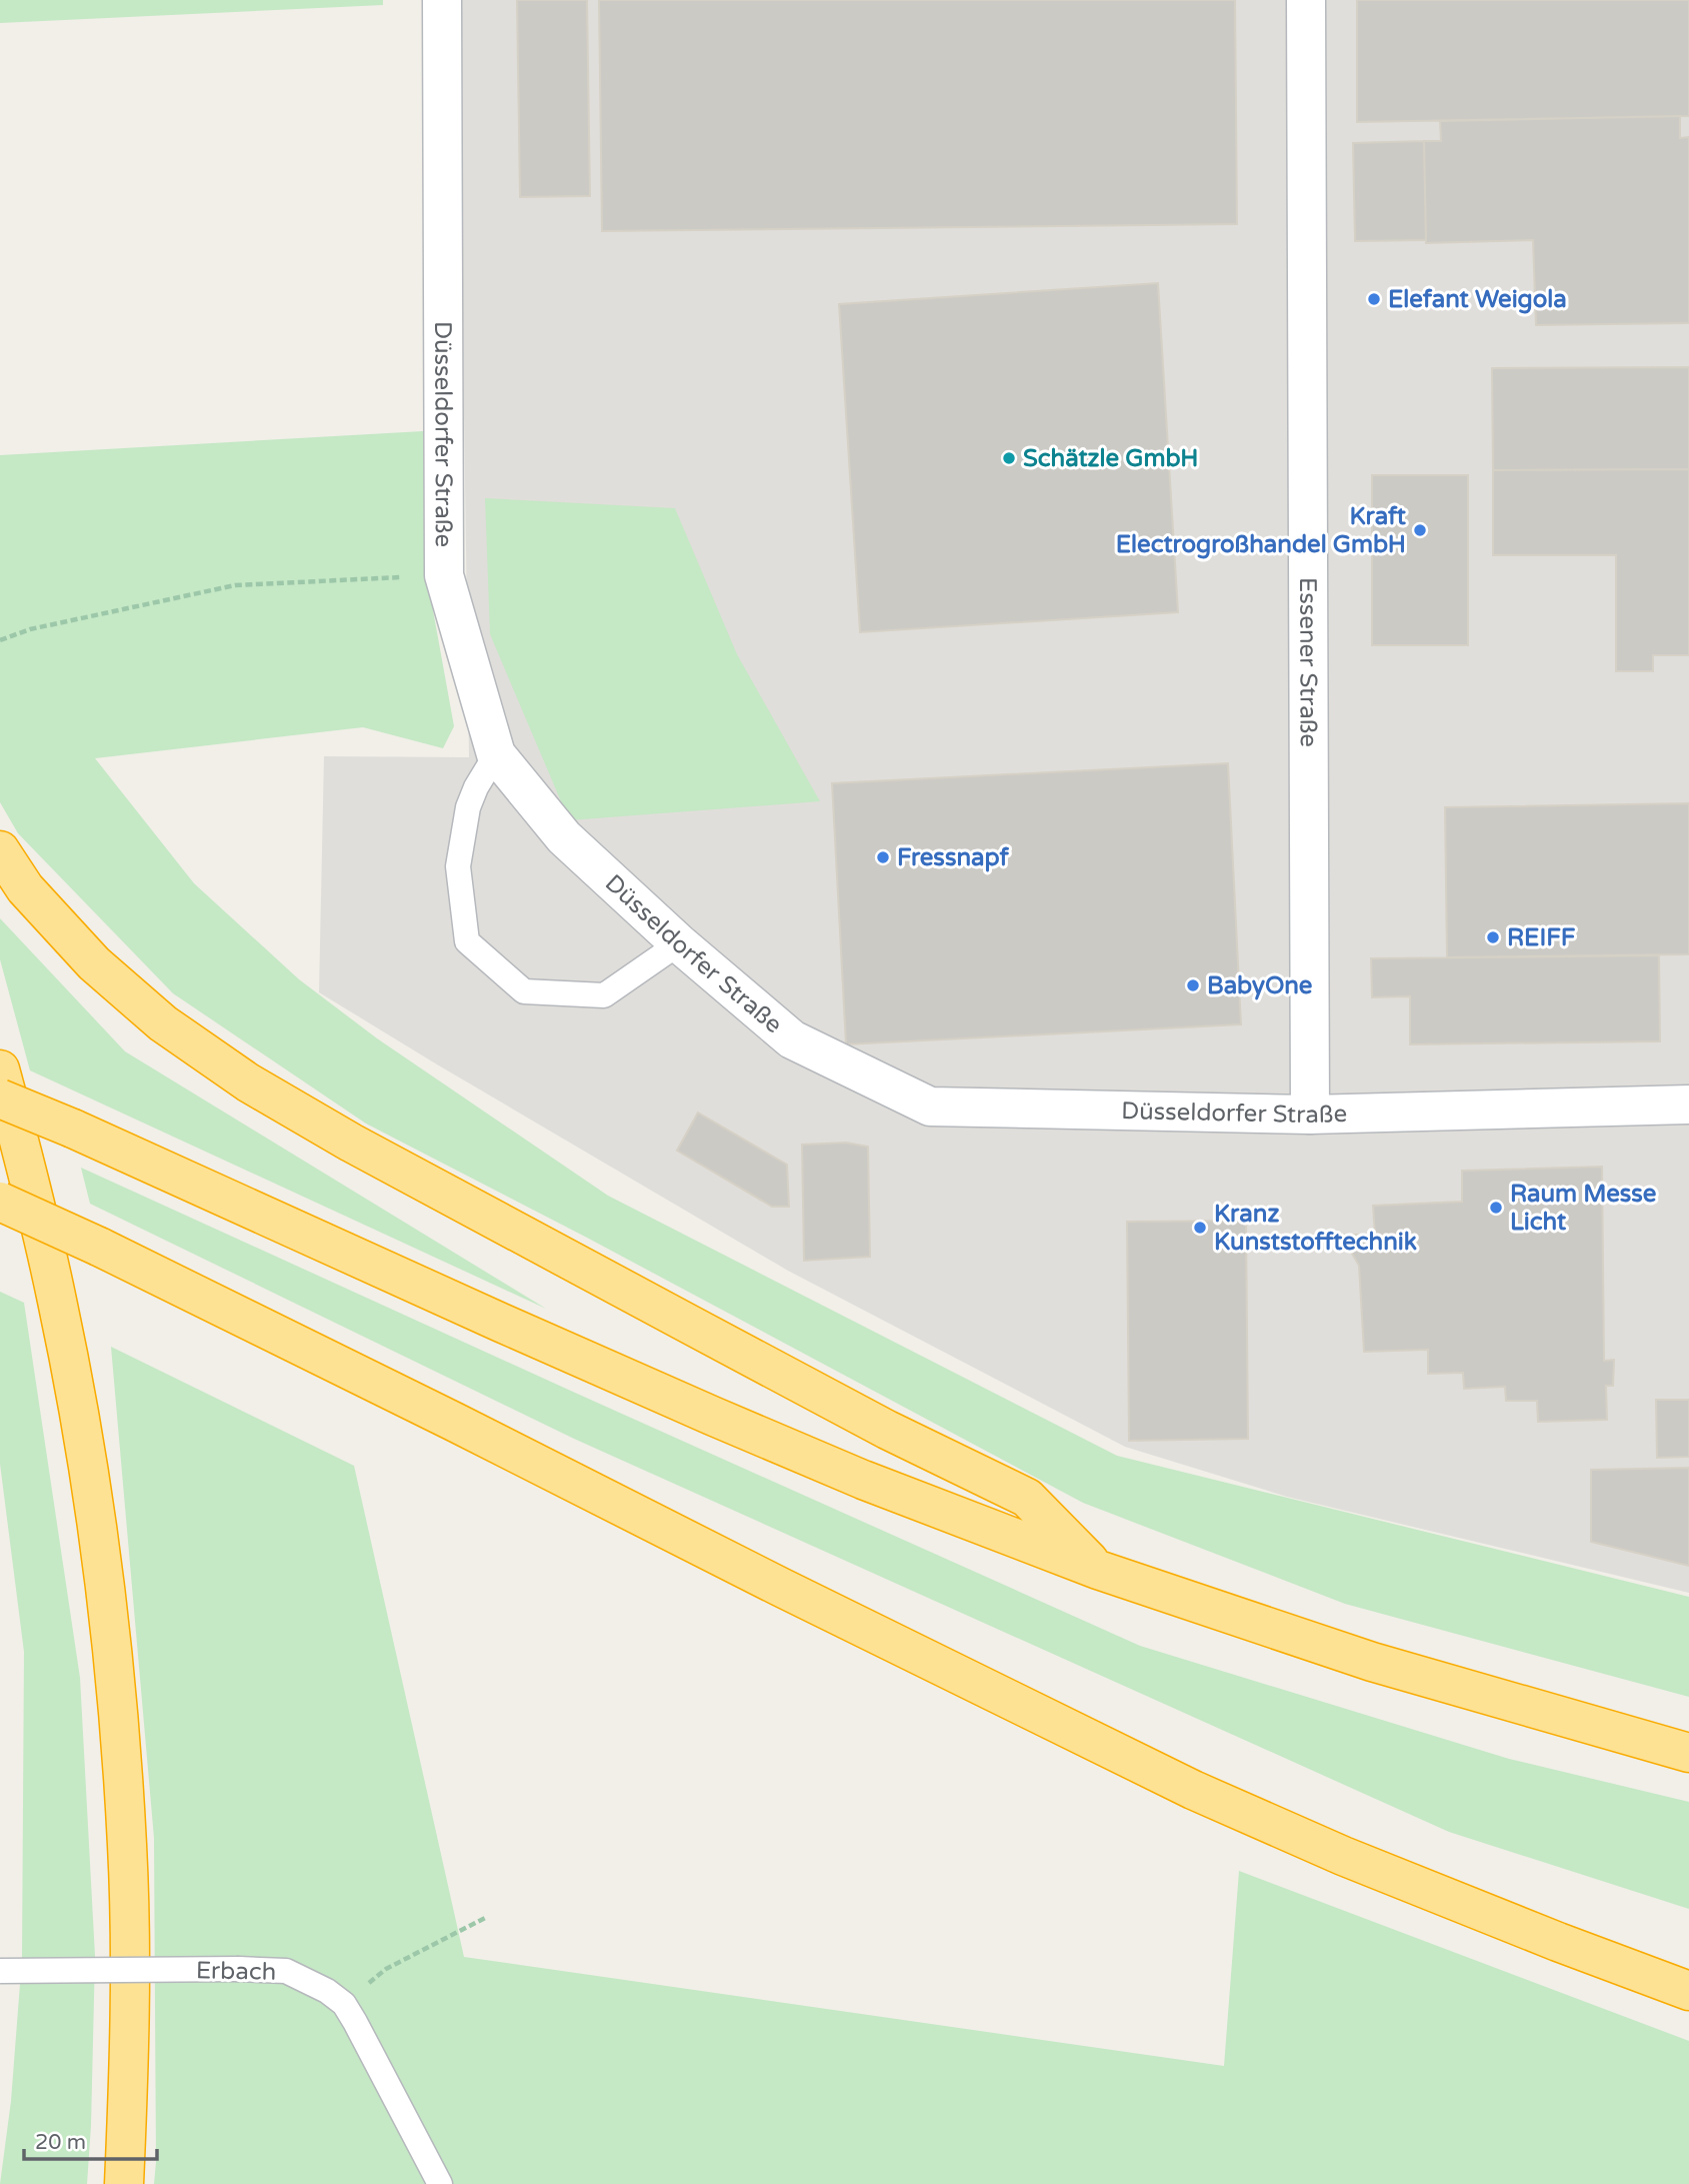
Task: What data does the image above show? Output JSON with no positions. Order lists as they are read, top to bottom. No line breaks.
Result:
{"streets":{"street":["Düsseldorfer Straße","Essener Straße"],"lane":["Erbach"]},"crossings":[["Düsseldorfer Straße","Essener Straße"]],"places":["Elefant Weigola","Schätzle GmbH","Kraft Electrogroßhandel GmbH","Fressnapf","REIFF","BabyOne","Raum Messe Licht","Kranz Kunststofftechnik"],"scale_bar":"20 m"}
